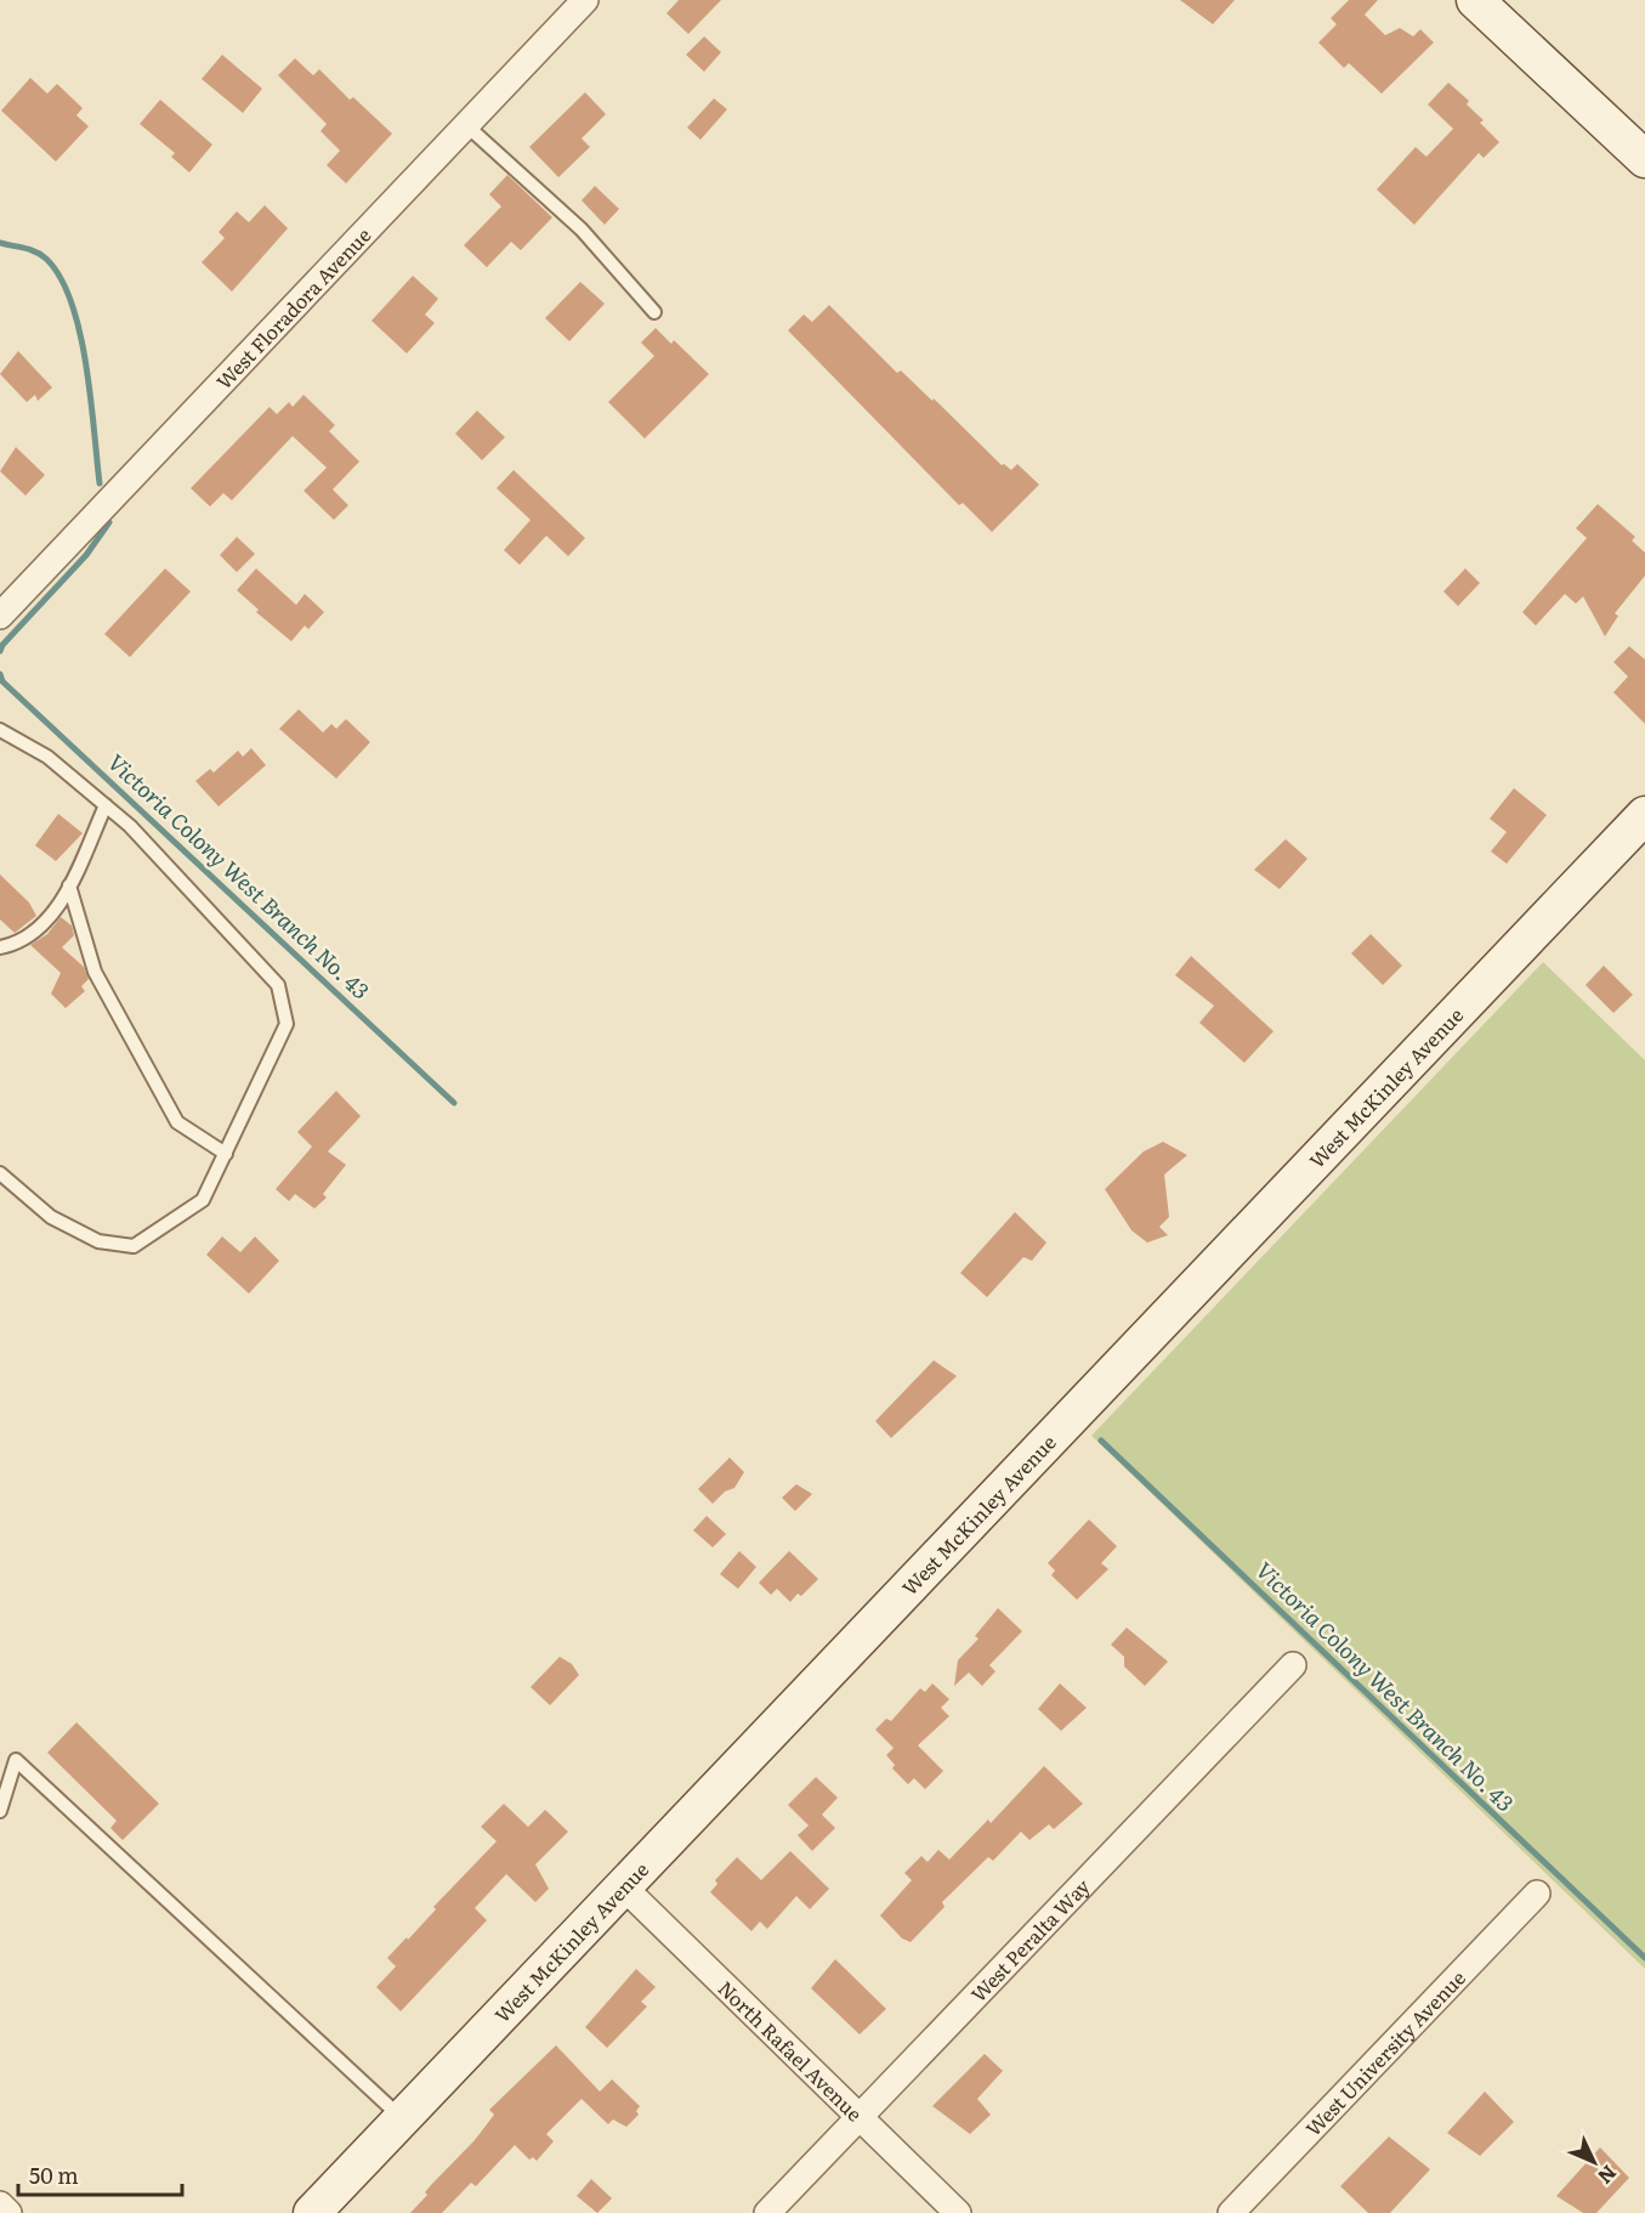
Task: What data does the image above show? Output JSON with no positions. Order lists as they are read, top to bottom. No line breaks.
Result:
{"streets":{"main road":["West McKinley Avenue"],"street":["West Floradora Avenue","West Peralta Way","North Rafael Avenue","West University Avenue"]},"crossings":[["West McKinley Avenue","North Rafael Avenue"],["West Peralta Way","North Rafael Avenue"]],"water":["Victoria Colony West Branch No. 43"],"scale_bar":"50 m","north":"bottom right"}
